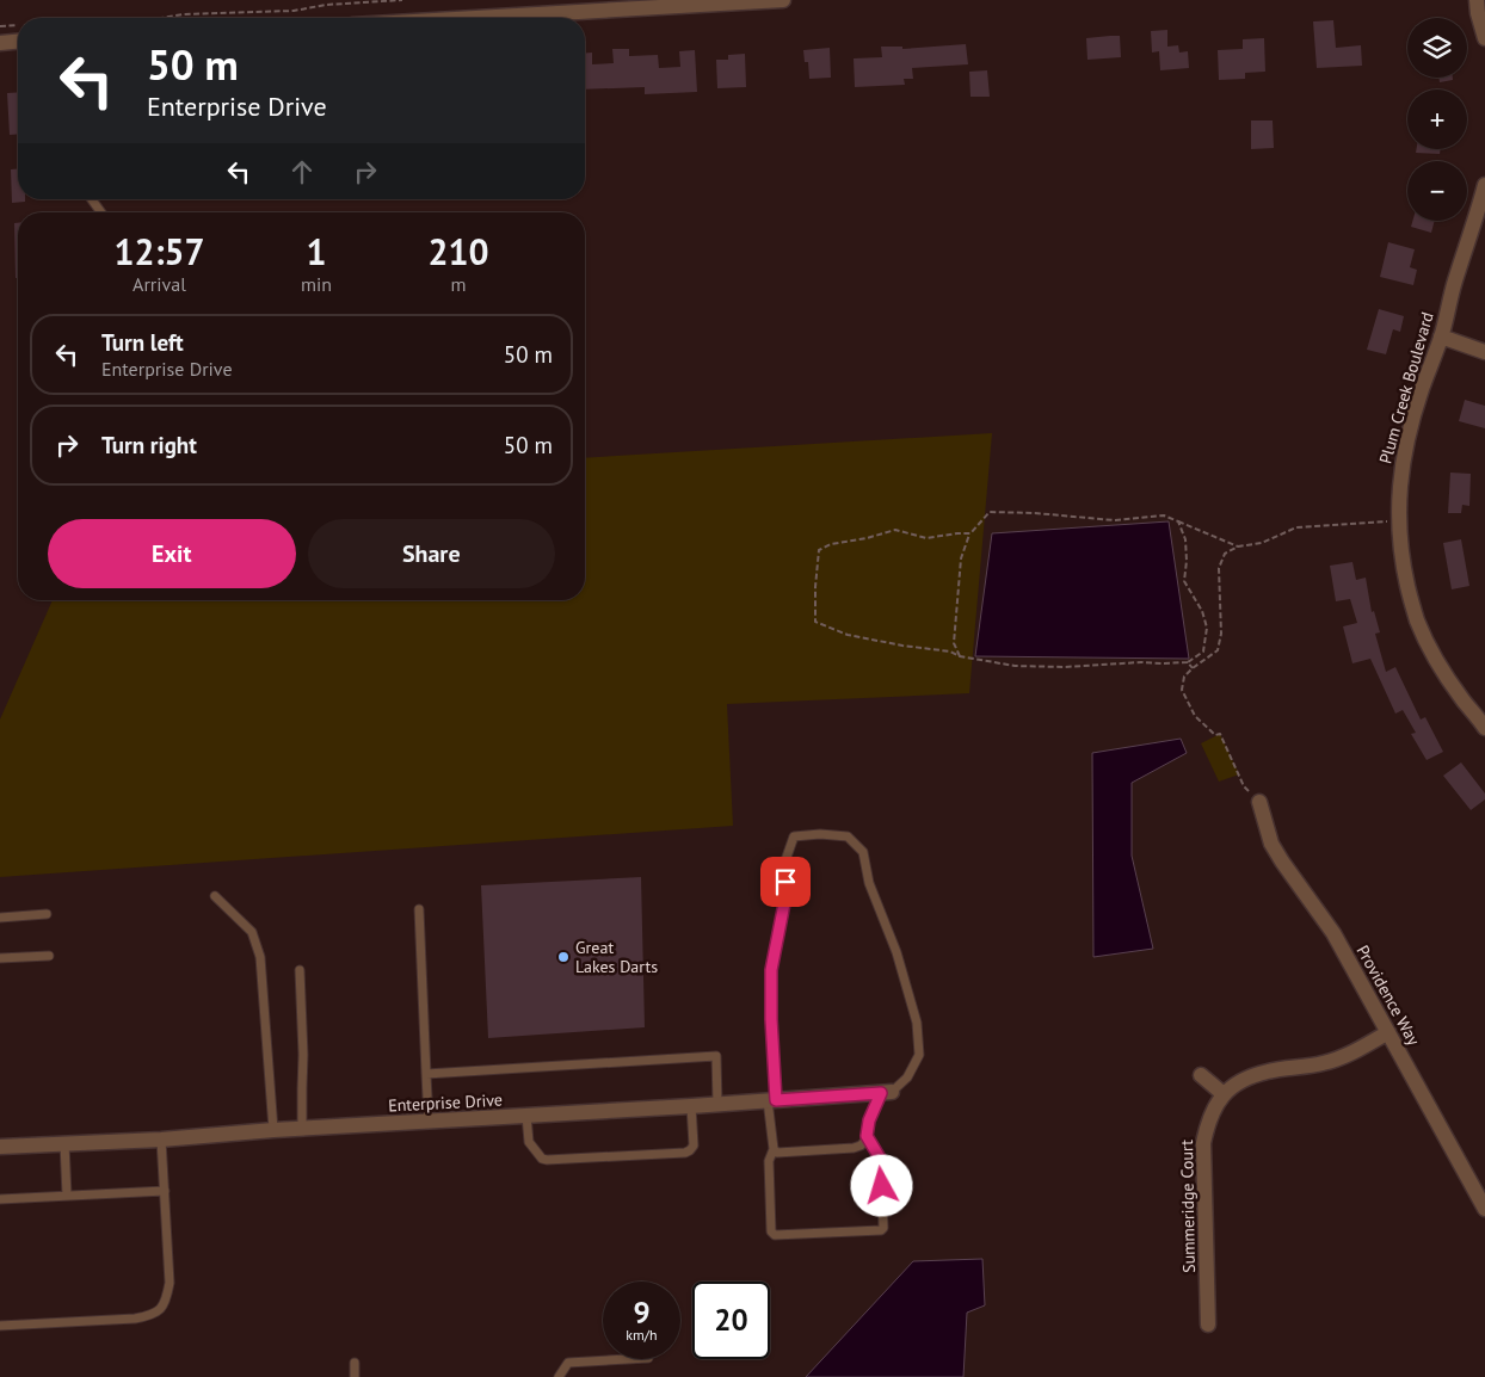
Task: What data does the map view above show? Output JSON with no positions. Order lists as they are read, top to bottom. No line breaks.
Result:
{"streets":{"street":["Plum Creek Boulevard","Providence Way","Enterprise Drive","Summeridge Court"]},"crossings":[["Providence Way","Summeridge Court"]],"places":["Great Lakes Darts"],"page":{"map_buttons":["+","−"],"turn":["50 m","Enterprise Drive"],"eta":["12:57","Arrival","1","min","210","m"],"list":[{"name":"Turn left","note":"Enterprise Drive","value":"50 m"},{"name":"Turn right","value":"50 m"}],"buttons":["Exit","Share"],"speed":"9 km/h","limit":"20"}}
